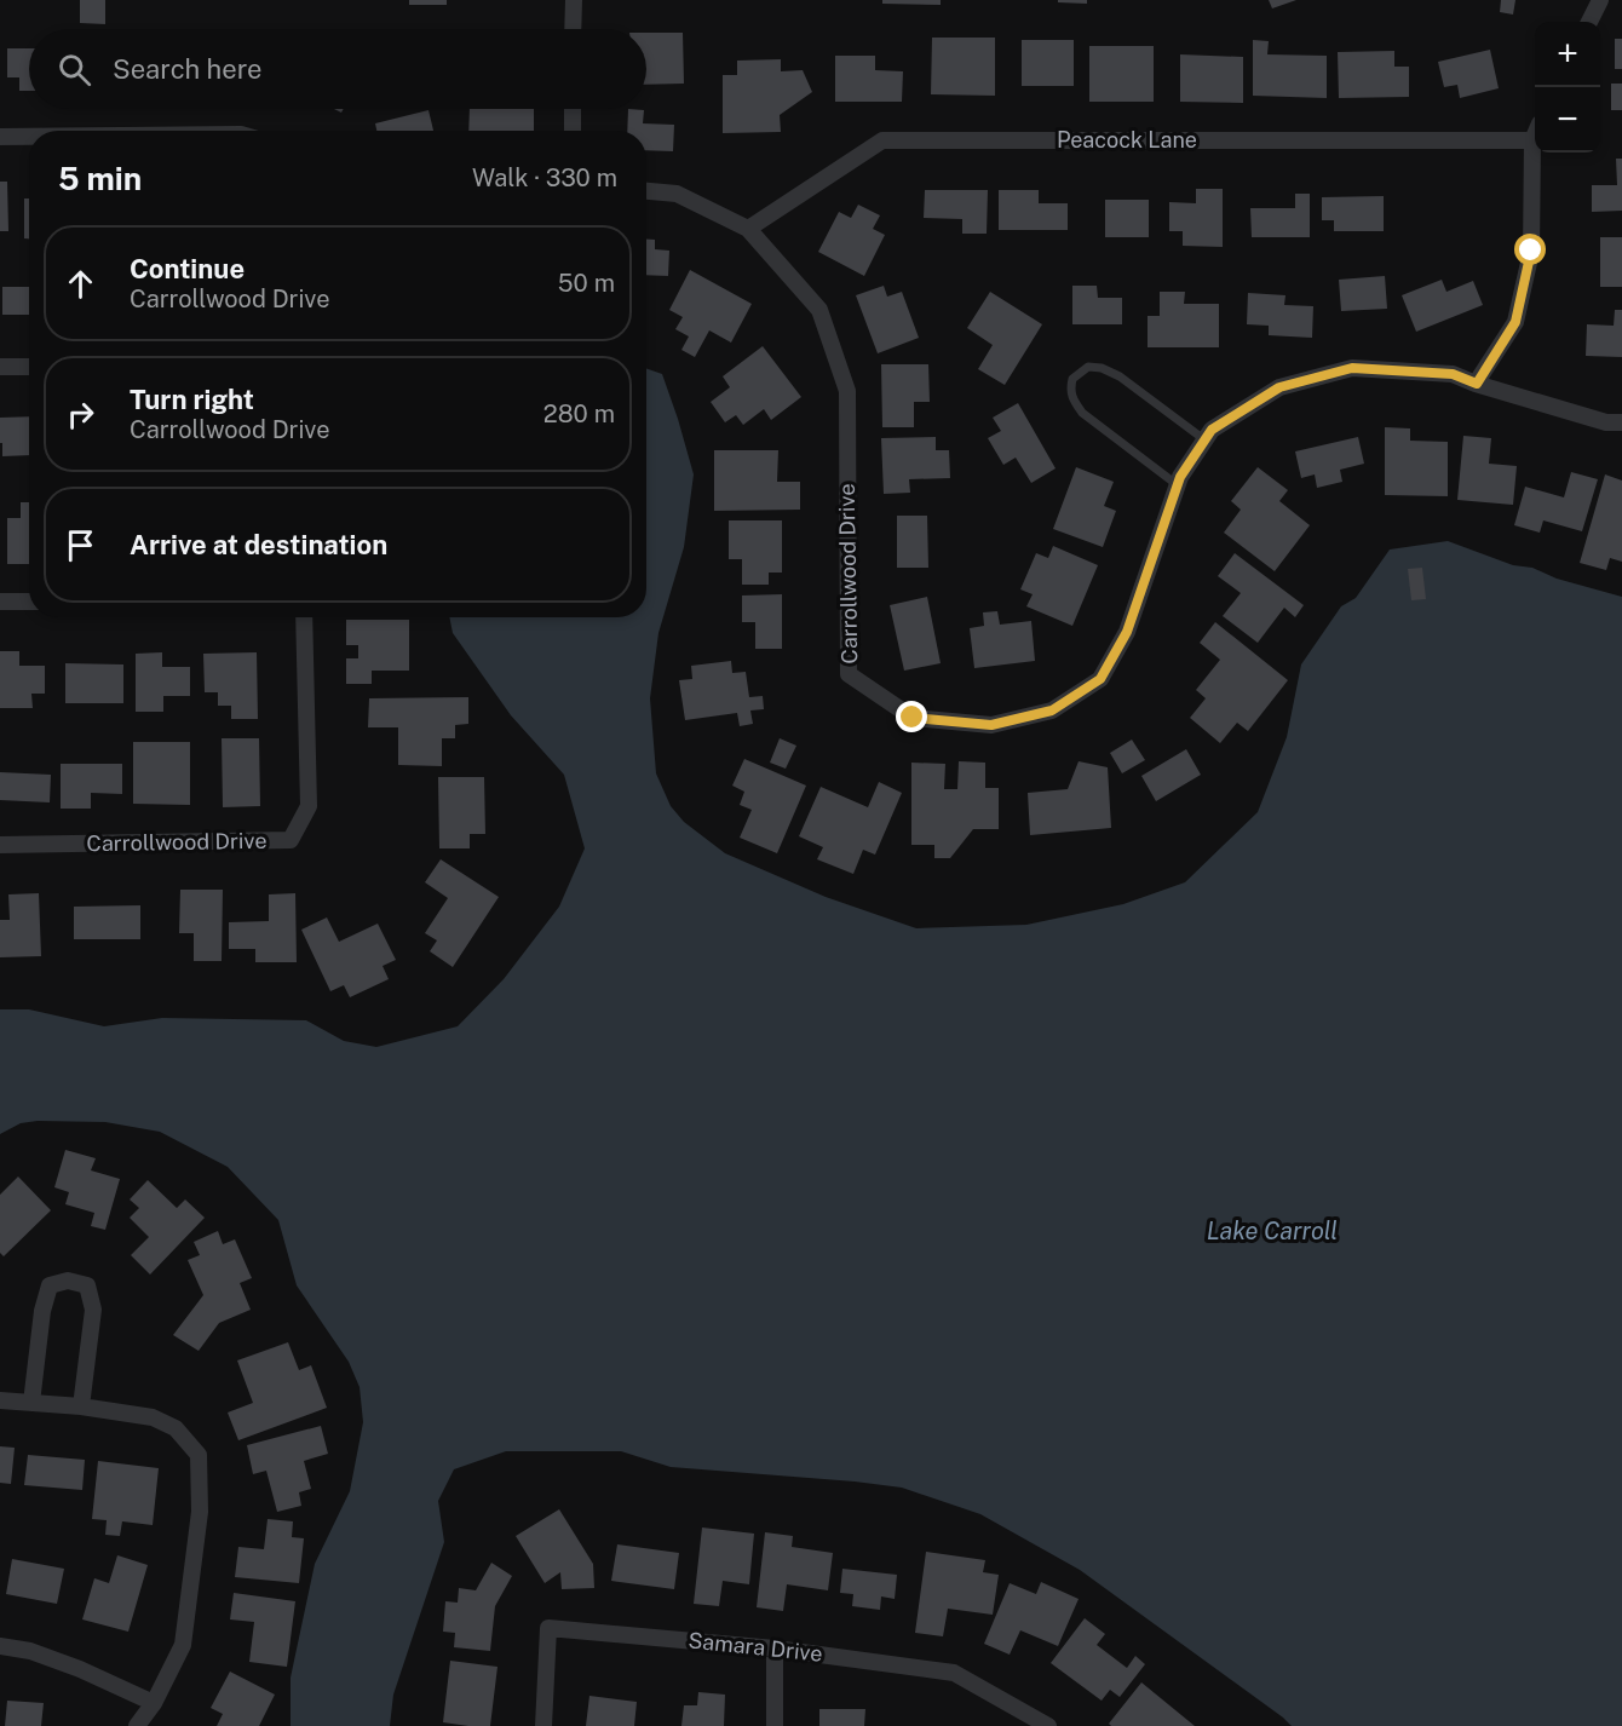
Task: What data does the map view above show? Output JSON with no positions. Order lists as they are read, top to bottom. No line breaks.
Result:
{"streets":{"street":["Peacock Lane","Carrollwood Drive","Samara Drive"]},"crossings":[["Peacock Lane","Carrollwood Drive"]],"water":["Lake Carroll"],"page":{"map_buttons":["+","−"],"search":"Search here","heading":["5 min","Walk · 330 m"],"list":[["Continue","Carrollwood Drive","50 m"],["Turn right","Carrollwood Drive","280 m"],"Arrive at destination"]}}
